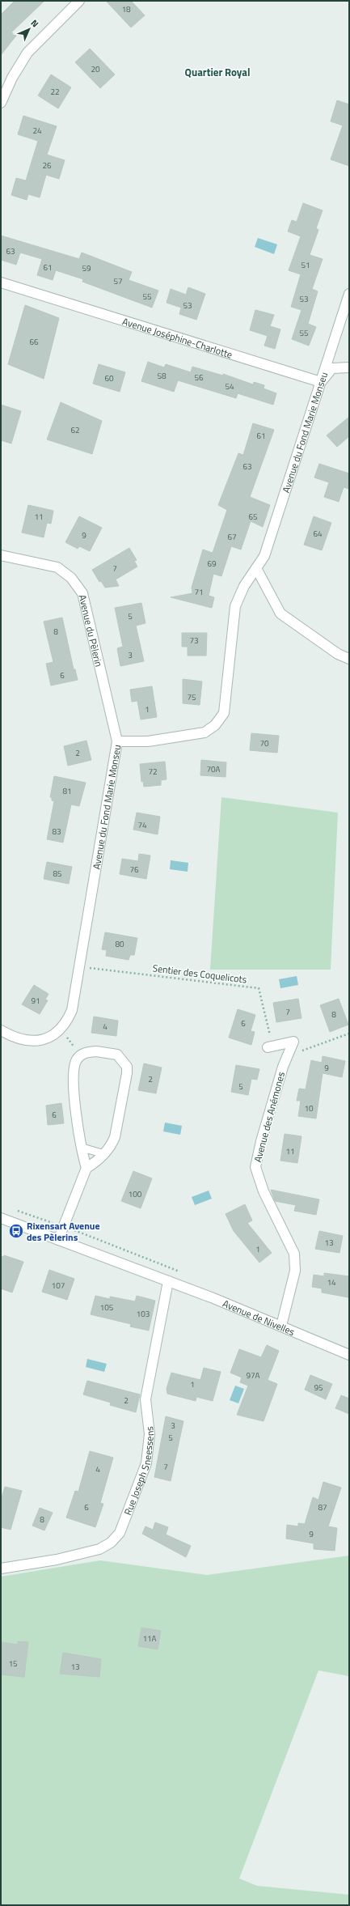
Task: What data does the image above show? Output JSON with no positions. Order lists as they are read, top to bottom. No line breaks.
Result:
{"streets":{"street":["Avenue Joséphine-Charlotte","Avenue du Fond Marie Monseu","Avenue du Pèlerin","Avenue des Anémones","Avenue de Nivelles","Rue Joseph Sneessens"],"path":["Sentier des Coquelicots"]},"crossings":[["Avenue Joséphine-Charlotte","Avenue du Fond Marie Monseu"],["Avenue du Fond Marie Monseu","Avenue du Pèlerin"],["Avenue du Fond Marie Monseu","Sentier des Coquelicots"],["Sentier des Coquelicots","Avenue des Anémones"],["Avenue des Anémones","Avenue de Nivelles"],["Avenue de Nivelles","Rue Joseph Sneessens"]],"districts":["Quartier Royal"],"places":{"bus stop":["Rixensart Avenue des Pèlerins"]},"house_numbers":["18","20","22","24","26","63","51","61","59","57","55","53","53","55","66","58","56","60","54","62","61","63","11","65","64","9","67","69","7","71","5","8","73","3","6","75","1","70","2","70A","72","81","74","83","76","85","80","91","7","8","6","4","9","2","5","10","6","11","100","13","1","14","107","105","103","97A","1","95","2","3","5","7","4","6","87","8","9","11A","15","13"],"north":"top right"}
